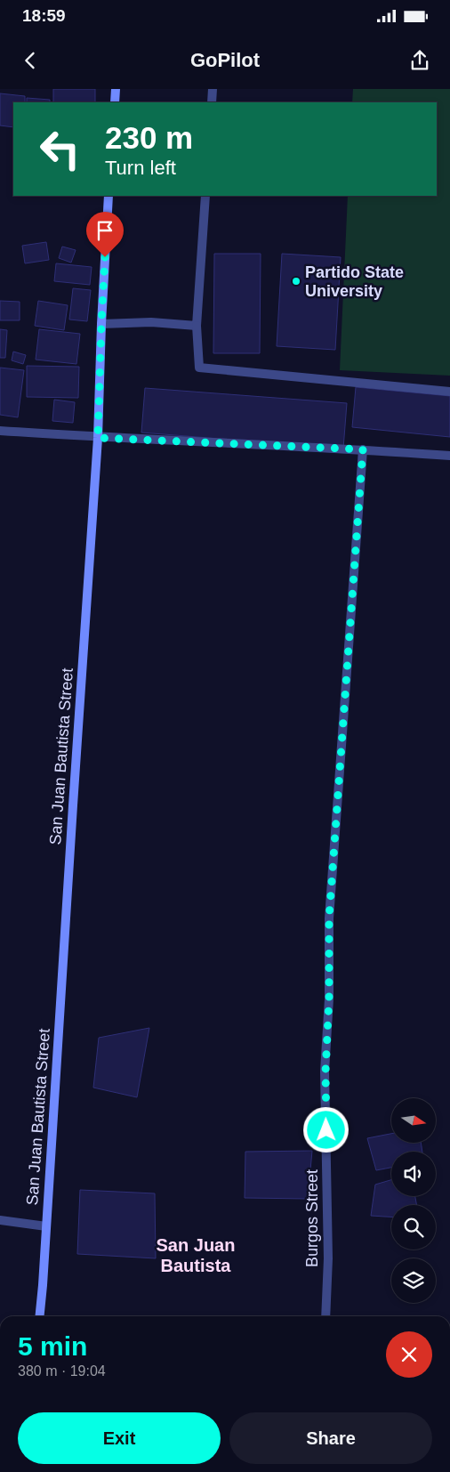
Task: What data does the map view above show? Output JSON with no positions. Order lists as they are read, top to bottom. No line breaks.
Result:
{"streets":{"main road":["San Juan Bautista Street"],"street":["Burgos Street"]},"districts":["San Juan Bautista"],"places":["Partido State University"],"north":"right","page":{"status":"18:59","header":"GoPilot","turn":["230 m","Turn left"],"heading":["5 min","380 m · 19:04"],"buttons":["Exit","Share"]}}
